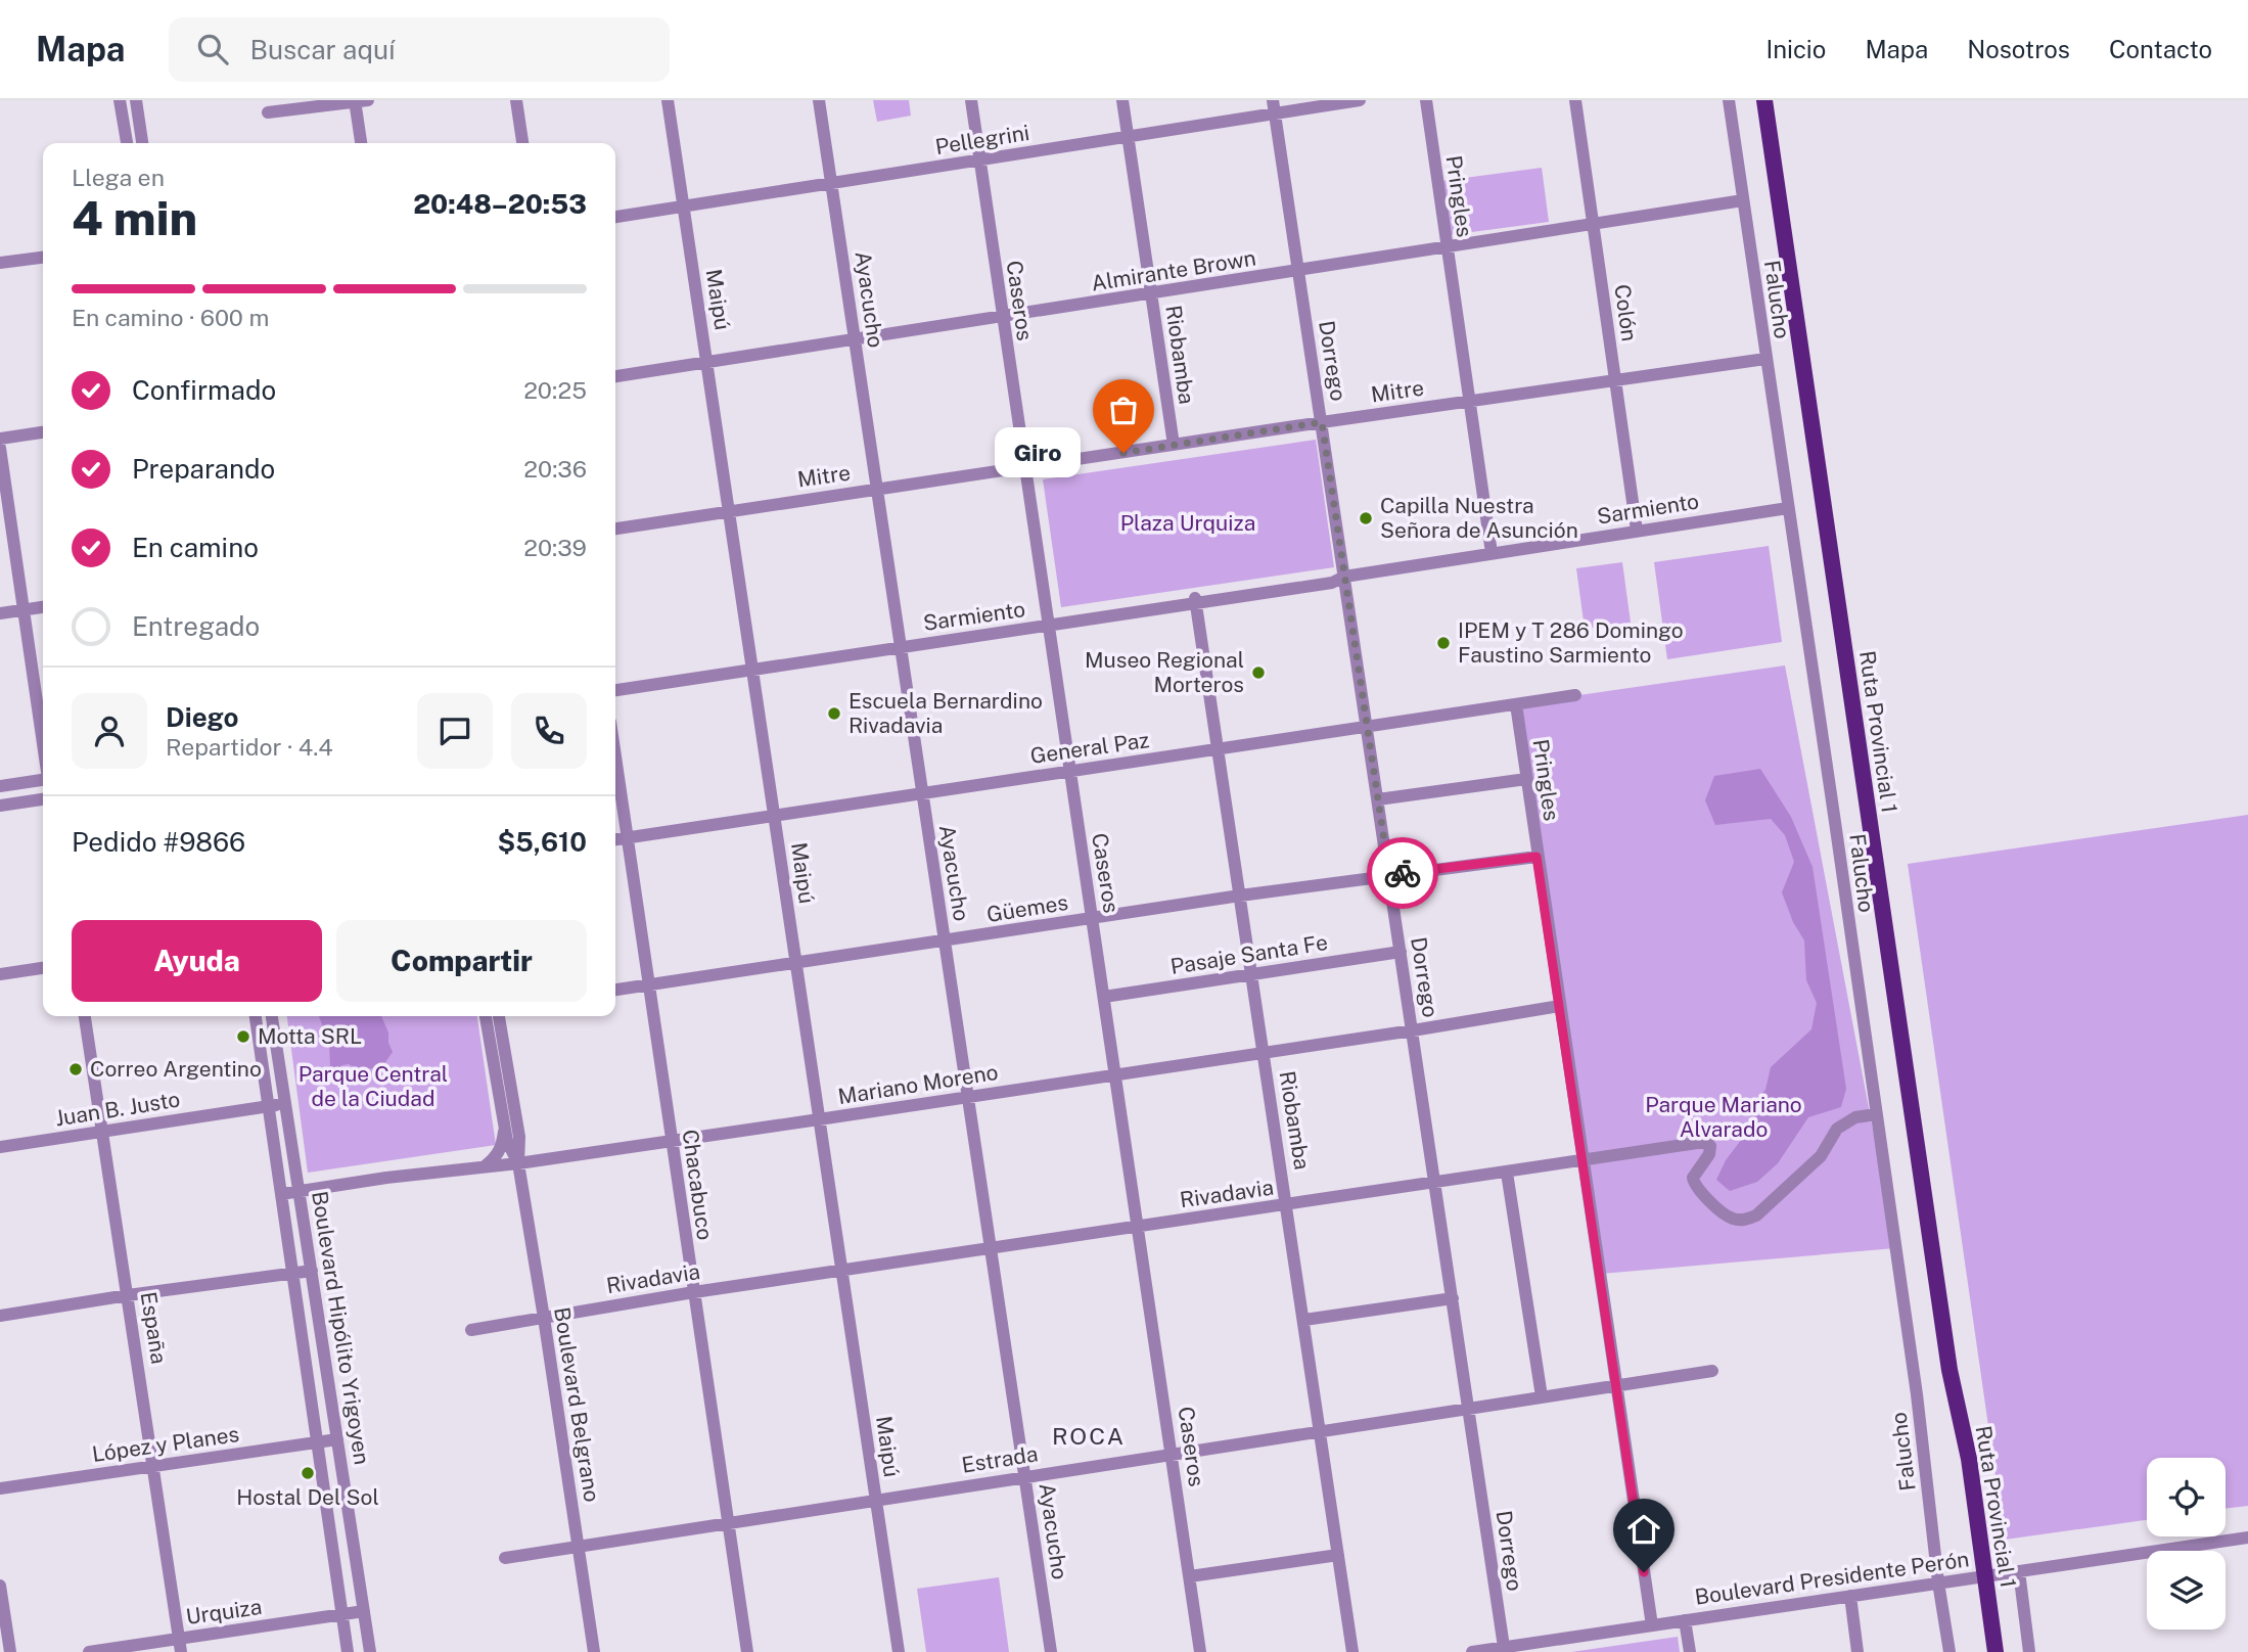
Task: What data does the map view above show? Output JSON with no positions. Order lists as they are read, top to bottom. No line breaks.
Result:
{"streets":{"main road":["Ruta Provincial 1"],"street":["Pellegrini","Pringles","Almirante Brown","Maipú","Ayacucho","Falucho","Caseros","Colón","Riobamba","Dorrego","Mitre","Sarmiento","General Paz","Güemes","Pasaje Santa Fe","Mariano Moreno","Juan B. Justo","Chacabuco","Rivadavia","España","Boulevard Hipólito Yrigoyen","Boulevard Belgrano","López y Planes","Estrada","Boulevard Presidente Perón","Urquiza"]},"crossings":[["Pellegrini","Maipú"],["Pellegrini","Ayacucho"],["Pellegrini","Caseros"],["Pellegrini","Riobamba"],["Pellegrini","Dorrego"],["Pringles","Almirante Brown"],["Pringles","Mitre"],["Pringles","Sarmiento"],["Pringles","General Paz"],["Pringles","Güemes"],["Pringles","Mariano Moreno"],["Pringles","Rivadavia"],["Pringles","Estrada"],["Pringles","Boulevard Presidente Perón"],["Almirante Brown","Maipú"],["Almirante Brown","Ayacucho"],["Almirante Brown","Falucho"],["Almirante Brown","Caseros"],["Almirante Brown","Colón"],["Almirante Brown","Riobamba"],["Almirante Brown","Dorrego"],["Maipú","Mitre"],["Maipú","Sarmiento"],["Maipú","General Paz"],["Maipú","Güemes"],["Maipú","Mariano Moreno"],["Maipú","Rivadavia"],["Maipú","Estrada"],["Ayacucho","Mitre"],["Ayacucho","Sarmiento"],["Ayacucho","General Paz"],["Ayacucho","Güemes"],["Ayacucho","Mariano Moreno"],["Ayacucho","Rivadavia"],["Ayacucho","Estrada"],["Falucho","Mitre"],["Falucho","Sarmiento"],["Falucho","Rivadavia"],["Falucho","Boulevard Presidente Perón"],["Caseros","Mitre"],["Caseros","Sarmiento"],["Caseros","General Paz"],["Caseros","Güemes"],["Caseros","Pasaje Santa Fe"],["Caseros","Mariano Moreno"],["Caseros","Rivadavia"],["Caseros","Estrada"],["Colón","Mitre"],["Colón","Sarmiento"],["Riobamba","Mitre"],["Riobamba","Sarmiento"],["Riobamba","General Paz"],["Riobamba","Güemes"],["Riobamba","Pasaje Santa Fe"],["Riobamba","Mariano Moreno"],["Riobamba","Rivadavia"],["Riobamba","Estrada"],["Dorrego","Mitre"],["Dorrego","Sarmiento"],["Dorrego","General Paz"],["Dorrego","Güemes"],["Dorrego","Pasaje Santa Fe"],["Dorrego","Mariano Moreno"],["Dorrego","Rivadavia"],["Dorrego","Estrada"],["Dorrego","Boulevard Presidente Perón"],["Ruta Provincial 1","Boulevard Presidente Perón"],["General Paz","Chacabuco"],["Güemes","Chacabuco"],["Mariano Moreno","Chacabuco"],["Mariano Moreno","Boulevard Hipólito Yrigoyen"],["Mariano Moreno","Boulevard Belgrano"],["Juan B. Justo","España"],["Juan B. Justo","Boulevard Hipólito Yrigoyen"],["Chacabuco","Rivadavia"],["Chacabuco","Estrada"],["Rivadavia","Boulevard Belgrano"],["España","López y Planes"],["España","Urquiza"],["Boulevard Hipólito Yrigoyen","López y Planes"],["Boulevard Hipólito Yrigoyen","Urquiza"],["Boulevard Belgrano","Estrada"]],"districts":["ROCA"],"parks":["Plaza Urquiza","Parque Central de la Ciudad","Parque Mariano Alvarado"],"places":["Giro","Capilla Nuestra Señora de Asunción","IPEM y T 286 Domingo Faustino Sarmiento","Museo Regional Morteros","Escuela Bernardino Rivadavia","Motta SRL","Correo Argentino","Hostal Del Sol"],"page":{"header":"Mapa","search":"Buscar aquí","nav":["Inicio","Mapa","Nosotros","Contacto"],"heading":["4 min","Llega en","20:48–20:53"],"panel":["Diego","Repartidor · 4.4","Pedido #9866","$5,610"],"bar":"En camino · 600 m","list":[["Confirmado","20:25"],["Preparando","20:36"],["En camino","20:39"],"Entregado"],"bubble":"Giro","buttons":["Ayuda","Compartir"]}}
